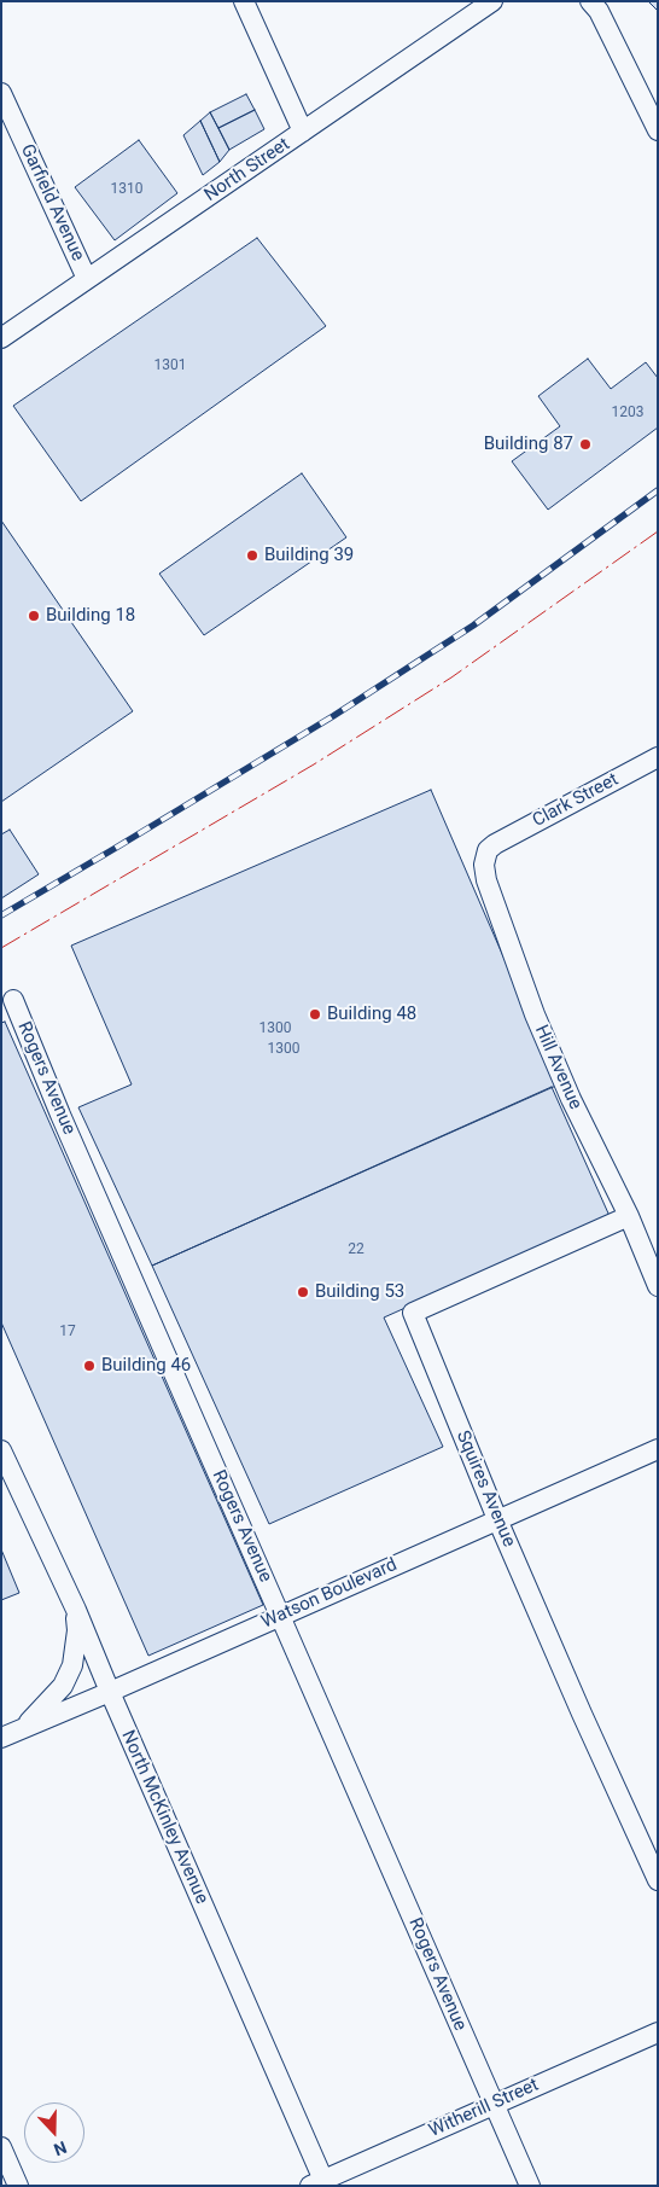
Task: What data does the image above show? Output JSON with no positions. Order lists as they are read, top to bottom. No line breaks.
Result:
{"streets":{"street":["North Street","Garfield Avenue","Clark Street","Hill Avenue","Rogers Avenue","Squires Avenue","Watson Boulevard","North McKinley Avenue","Witherill Street"]},"crossings":[["North Street","Garfield Avenue"],["Clark Street","Hill Avenue"],["Hill Avenue","Squires Avenue"],["Rogers Avenue","Watson Boulevard"],["Rogers Avenue","Witherill Street"],["Squires Avenue","Watson Boulevard"],["Watson Boulevard","North McKinley Avenue"],["North McKinley Avenue","Witherill Street"]],"places":["Building 87","Building 39","Building 18","Building 48","Building 53","Building 46"],"house_numbers":["1310","1301","1203","1300","1300","22","17"],"north":"bottom"}
